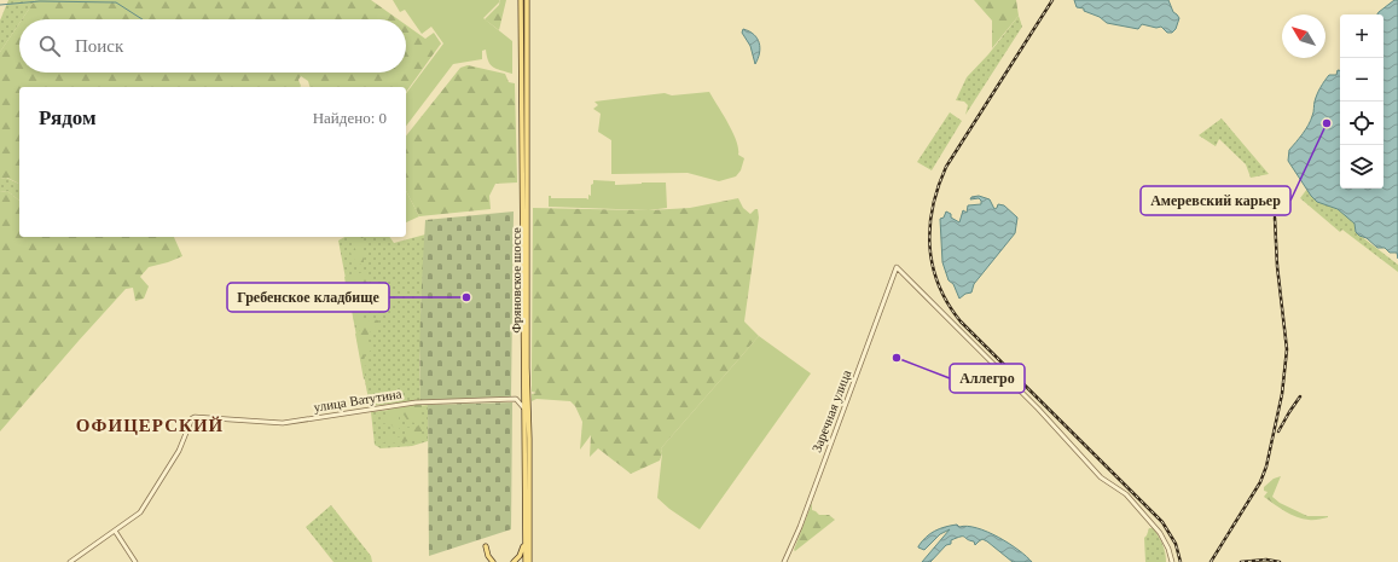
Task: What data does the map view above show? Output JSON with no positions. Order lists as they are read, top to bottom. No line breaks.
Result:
{"streets":{"main road":["Фряновское шоссе"],"street":["улица Ватутина","Заречная улица"]},"districts":["ОФИЦЕРСКИЙ"],"places":["Амеревский карьер","Гребенское кладбище","Аллегро"],"north":"top left","page":{"map_buttons":["+","−"],"search":"Поиск","heading":["Рядом","Найдено: 0"]}}
